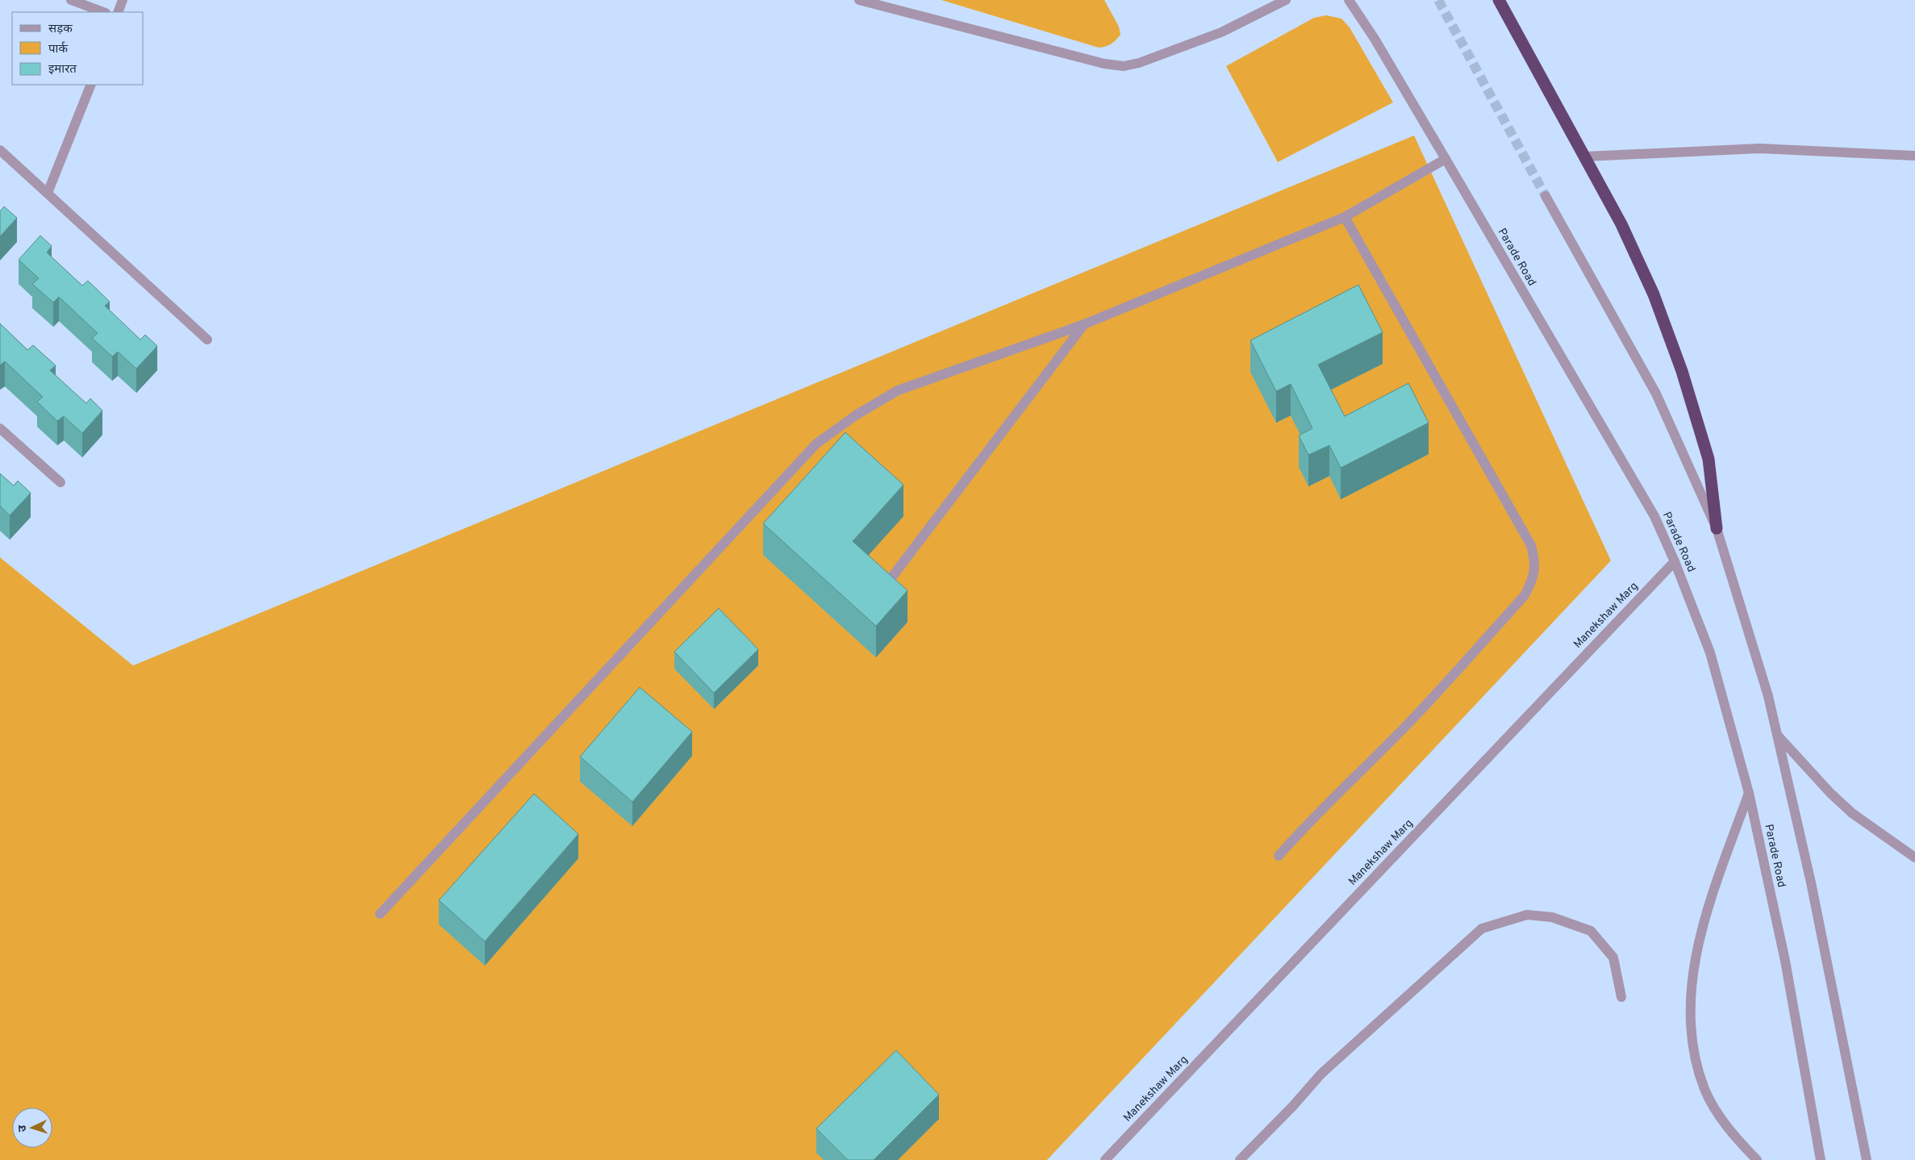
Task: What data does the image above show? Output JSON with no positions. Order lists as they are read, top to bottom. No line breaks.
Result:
{"streets":{"street":["Parade Road","Manekshaw Marg"]},"crossings":[["Parade Road","Manekshaw Marg"]],"legend":["सड़क","पार्क","इमारत"],"north":"left"}
